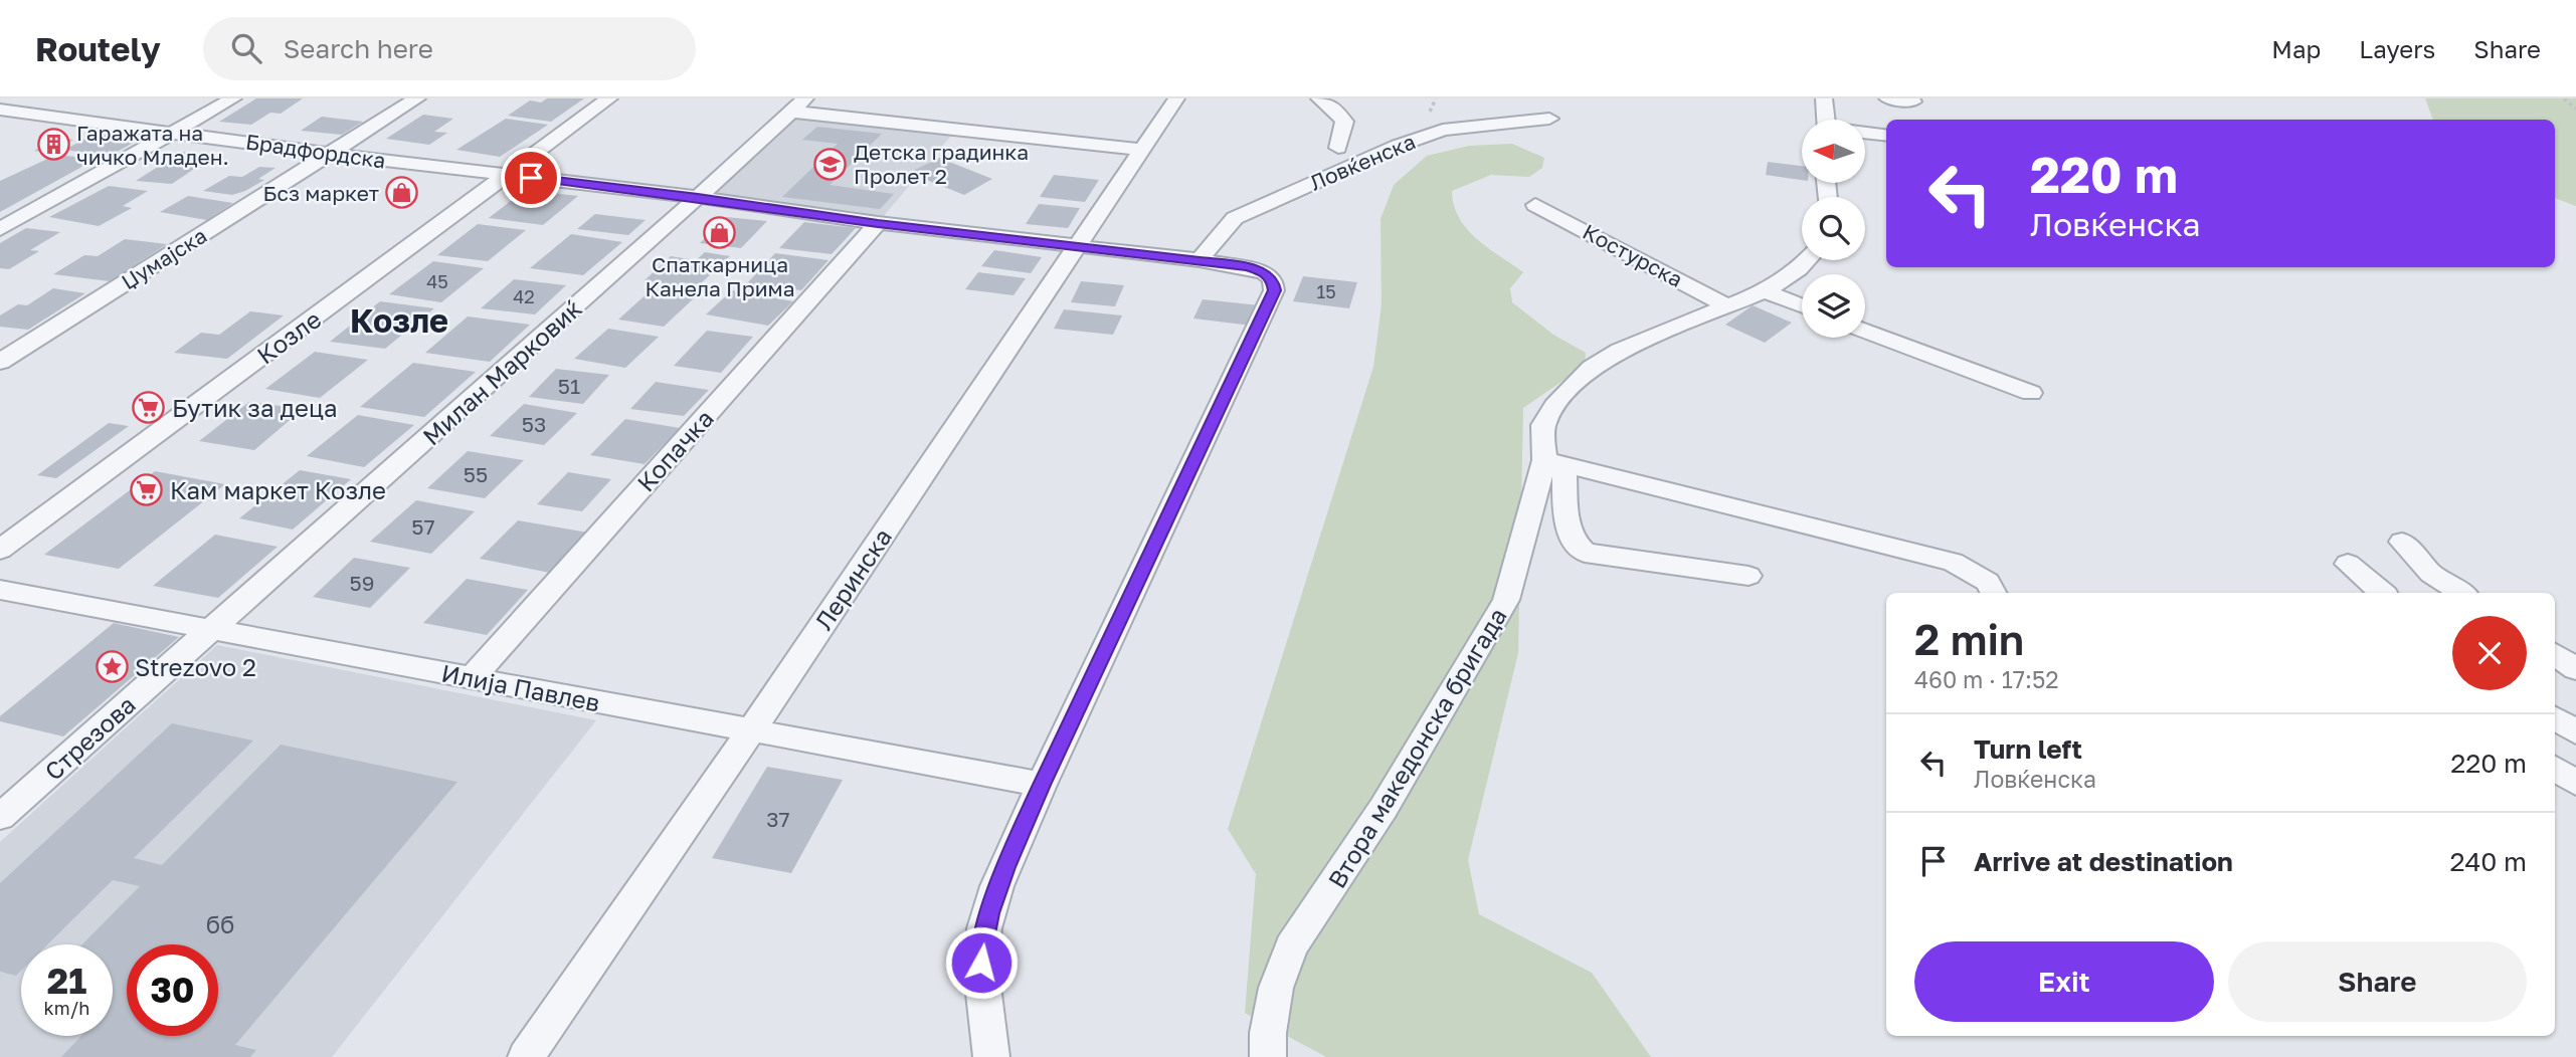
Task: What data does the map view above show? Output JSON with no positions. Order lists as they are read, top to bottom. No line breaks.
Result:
{"streets":{"street":["Брадфордска","Ловќенска","Костурска","Џумајска","Козле","Милан Марковиќ","Копачка","Леринска","Илија Павлев","Стрезова","Втора македонска бригада"]},"crossings":[["Брадфордска","Џумајска"],["Брадфордска","Козле"],["Костурска","Втора македонска бригада"],["Милан Марковиќ","Илија Павлев"],["Милан Марковиќ","Стрезова"],["Копачка","Илија Павлев"],["Леринска","Илија Павлев"],["Илија Павлев","Стрезова"]],"districts":["Козле"],"places":{"building":["Гаражата на чичко Младен."],"school or university":["Детска градинка Пролет 2"],"shop":["Бсз маркет","Спаткарница Канела Прима"],"supermarket":["Бутик за деца","Кам маркет Козле"],"place":["Strezovo 2"]},"house_numbers":["45","15","42","51","53","55","57","59","37","бб"],"north":"left","page":{"header":"Routely","search":"Search here","nav":["Map","Layers","Share"],"turn":["220 m","Ловќенска"],"heading":["2 min","460 m · 17:52"],"list":[{"name":"Turn left","note":"Ловќенска","value":"220 m"},{"name":"Arrive at destination","value":"240 m"}],"buttons":["Exit","Share"],"speed":"21 km/h","limit":"30"}}
